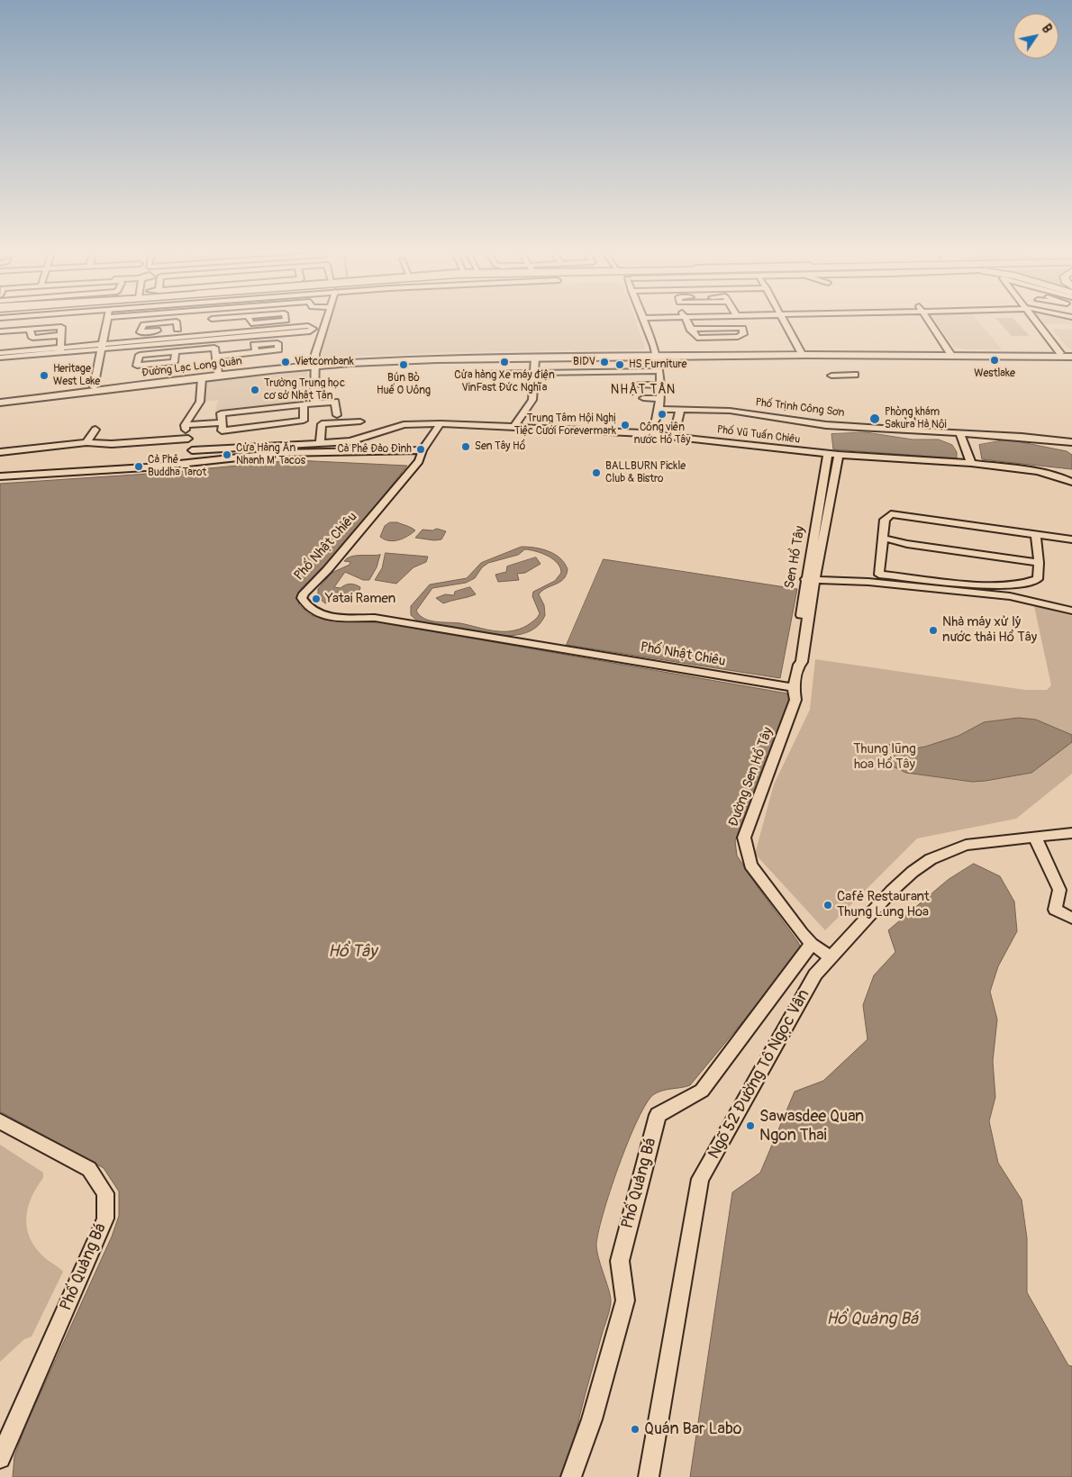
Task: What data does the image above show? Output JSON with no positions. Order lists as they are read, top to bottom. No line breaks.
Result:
{"streets":{"main road":["Đường Lạc Long Quân"],"street":["Phố Trịnh Công Sơn","Phố Vũ Tuấn Chiêu","Phố Nhật Chiêu","Sen Hồ Tây","Đường Sen Hồ Tây","Ngõ 52 Đường Tô Ngọc Vân","Phố Quảng Bá"]},"crossings":[["Phố Vũ Tuấn Chiêu","Sen Hồ Tây"],["Phố Nhật Chiêu","Sen Hồ Tây"],["Phố Nhật Chiêu","Đường Sen Hồ Tây"],["Sen Hồ Tây","Đường Sen Hồ Tây"],["Đường Sen Hồ Tây","Ngõ 52 Đường Tô Ngọc Vân"],["Đường Sen Hồ Tây","Phố Quảng Bá"]],"districts":["NHẬT TÂN"],"water":["Hồ Tây","Hồ Quảng Bá"],"parks":["Thung lũng hoa Hồ Tây"],"places":["Westlake","Vietcombank","Cửa hàng Xe máy điện VinFast Đức Nghĩa","BIDV","Bún Bò Huế O Uông","HS Furniture","Heritage West Lake","Trường Trung học cơ sở Nhật Tân","Công viên nước Hồ Tây","Phòng khám Sakura Hà Nội","Trung Tâm Hội Nghị Tiệc Cưới Forevermark","Sen Tây Hồ","Cà Phê Đào Đình","Cửa Hàng Ăn Nhanh M' Tacos","Cà Phê Buddha Tarot","BALLBURN Pickle Club & Bistro","Yatai Ramen","Nhà máy xử lý nước thải Hồ Tây","Café Restaurant Thung Lung Hoa","Sawasdee Quan Ngon Thai","Quán Bar Labo"],"north":"top right"}
